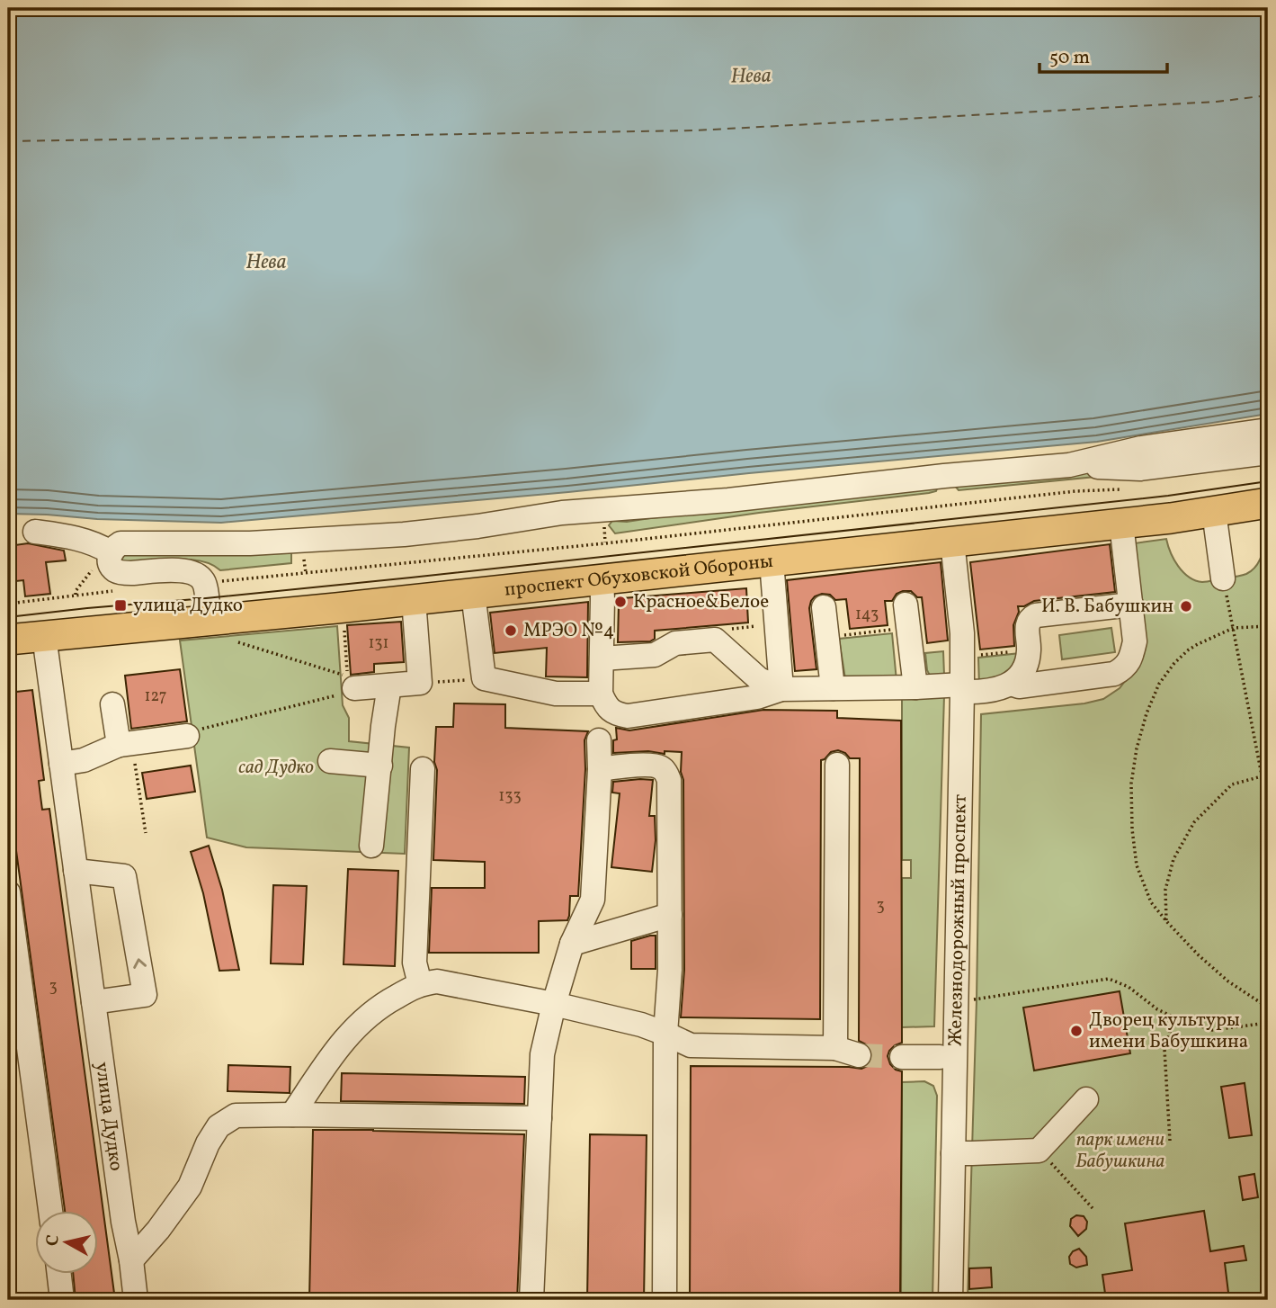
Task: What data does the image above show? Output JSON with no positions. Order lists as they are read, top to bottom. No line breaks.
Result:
{"streets":{"main road":["проспект Обуховской Обороны"],"street":["Железнодорожный проспект","улица Дудко"]},"crossings":[["проспект Обуховской Обороны","Железнодорожный проспект"],["проспект Обуховской Обороны","улица Дудко"]],"water":["Нева"],"parks":["сад Дудко","парк имени Бабушкина"],"places":{"other":["Красное&Белое","И. В. Бабушкин","МРЭО №4","Дворец культуры имени Бабушкина"],"transit":["улица Дудко"]},"house_numbers":["143","131","127","133","3","3"],"scale_bar":"50 m","north":"left"}
